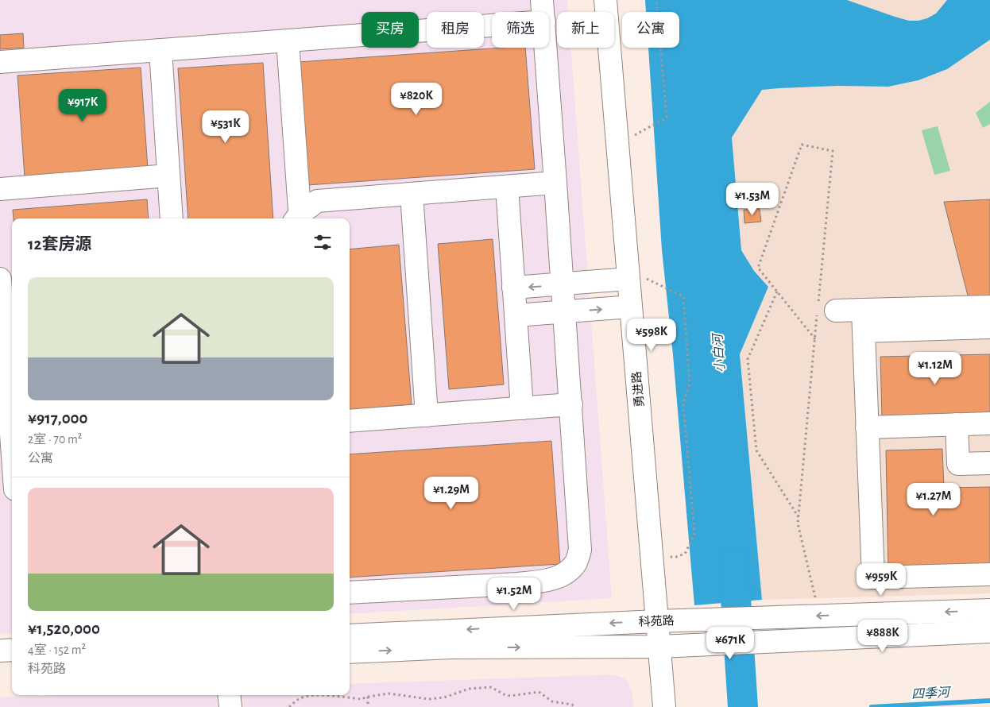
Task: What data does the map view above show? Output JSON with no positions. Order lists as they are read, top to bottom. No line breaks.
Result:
{"streets":{"street":["勇进路","科苑路"]},"crossings":[["勇进路","科苑路"]],"water":["小白河","四季河"],"page":{"chip":["买房","租房","筛选","新上","公寓"],"price":["¥820K","¥917K","¥531K","¥1.53M","¥598K","¥1.12M","¥1.29M","¥1.27M","¥959K","¥1.52M","¥888K","¥671K"],"heading":"12套房源","list":[{"name":"¥917,000","note":"2室 · 70 m² · 公寓"},{"name":"¥1,520,000","note":"4室 · 152 m² · 科苑路"}]}}
